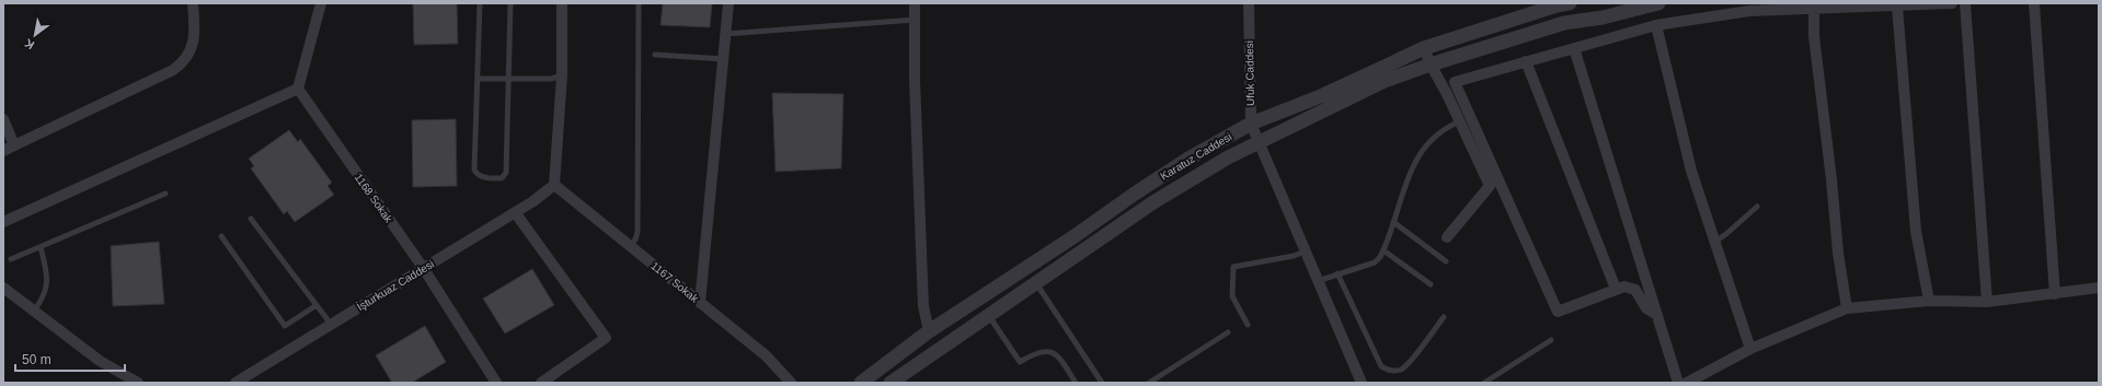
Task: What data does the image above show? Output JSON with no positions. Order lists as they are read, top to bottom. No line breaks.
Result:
{"streets":{"street":["Ufuk Caddesi","Karatuz Caddesi","1168 Sokak","1167 Sokak","İşturkuaz Caddesi"]},"crossings":[["Ufuk Caddesi","Karatuz Caddesi"],["1168 Sokak","İşturkuaz Caddesi"],["1167 Sokak","İşturkuaz Caddesi"]],"scale_bar":"50 m","north":"bottom left"}
